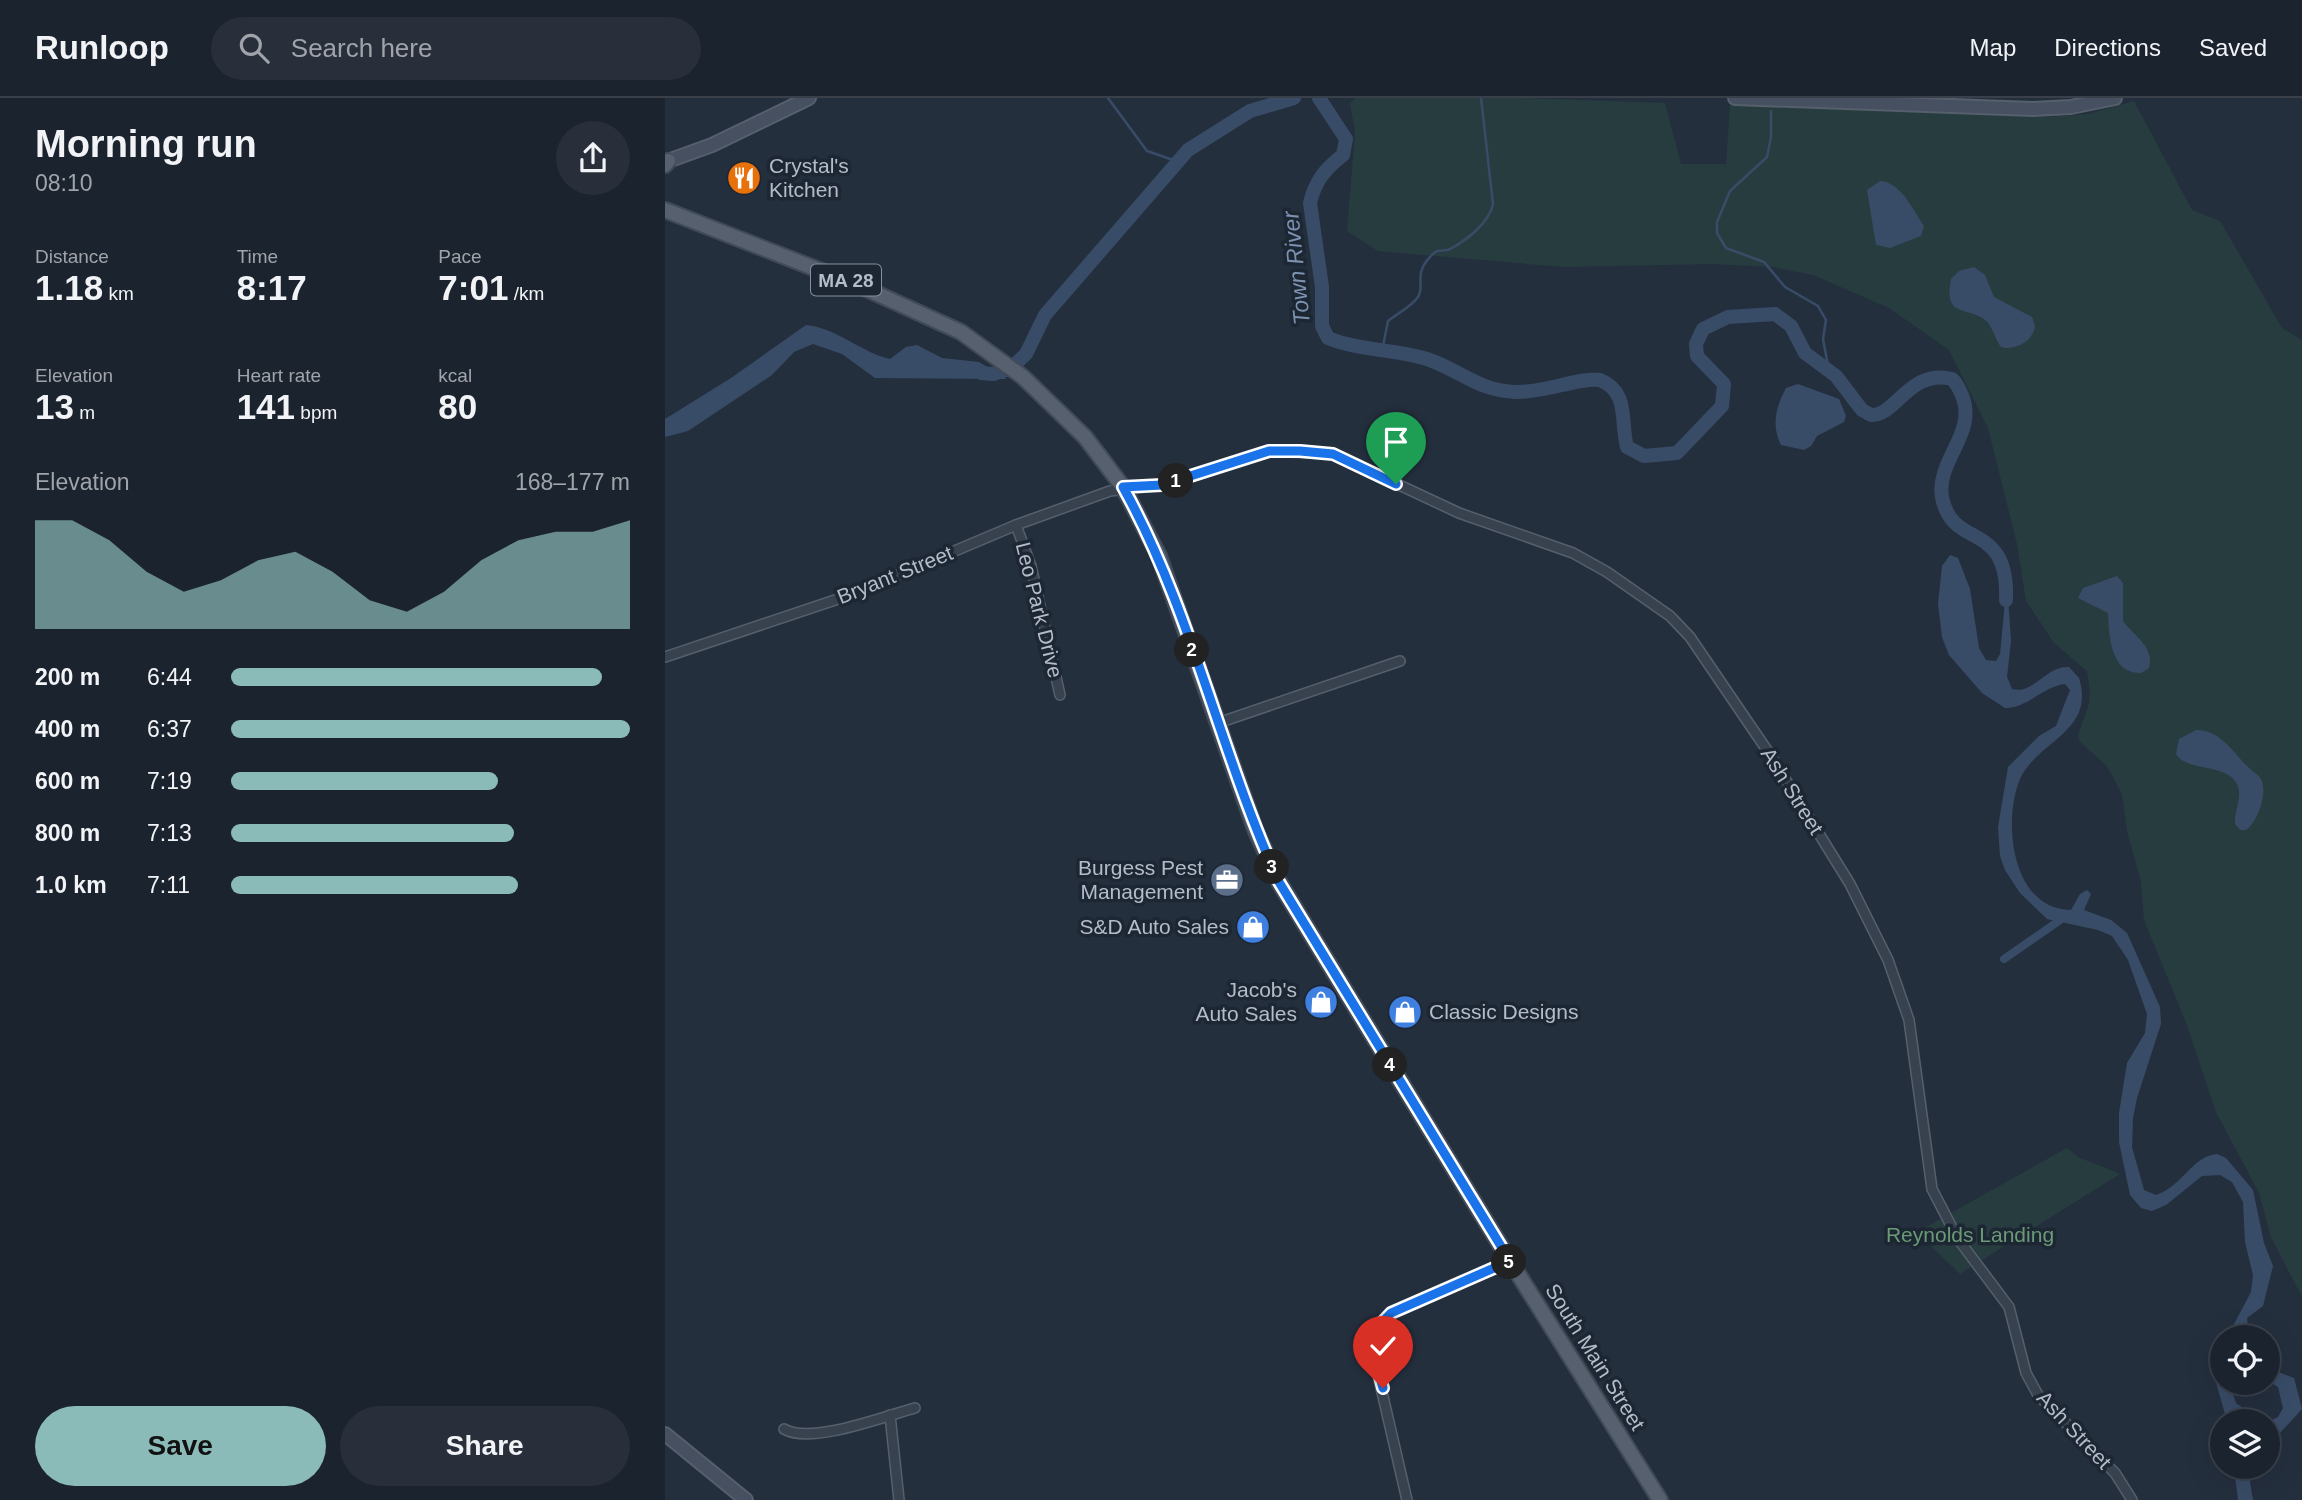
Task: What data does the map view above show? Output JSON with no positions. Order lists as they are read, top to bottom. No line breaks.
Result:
{"streets":{"main road":["MA 28","South Main Street"],"street":["Bryant Street","Leo Park Drive","Ash Street"]},"crossings":[["Bryant Street","Leo Park Drive"],["Bryant Street","Ash Street"],["Bryant Street","South Main Street"],["Ash Street","South Main Street"]],"water":["Town River"],"parks":["Reynolds Landing"],"places":{"restaurant":["Crystal's Kitchen"],"office":["Burgess Pest Management"],"shop":["S&D Auto Sales","Jacob's Auto Sales","Classic Designs"]},"page":{"header":"Runloop","search":"Search here","nav":["Map","Directions","Saved"],"heading":["Morning run","08:10"],"stats":[["Distance","1.18 km"],["Time","8:17"],["Pace","7:01 /km"],["Elevation","13 m"],["Heart rate","141 bpm"],["kcal","80"]],"chart":["Elevation","168–177 m"],"pins":["1","2","3","4","5"],"list":[{"name":"200 m","note":"6:44"},{"name":"400 m","note":"6:37"},{"name":"600 m","note":"7:19"},{"name":"800 m","note":"7:13"},{"name":"1.0 km","note":"7:11"}],"buttons":["Save","Share"]}}
